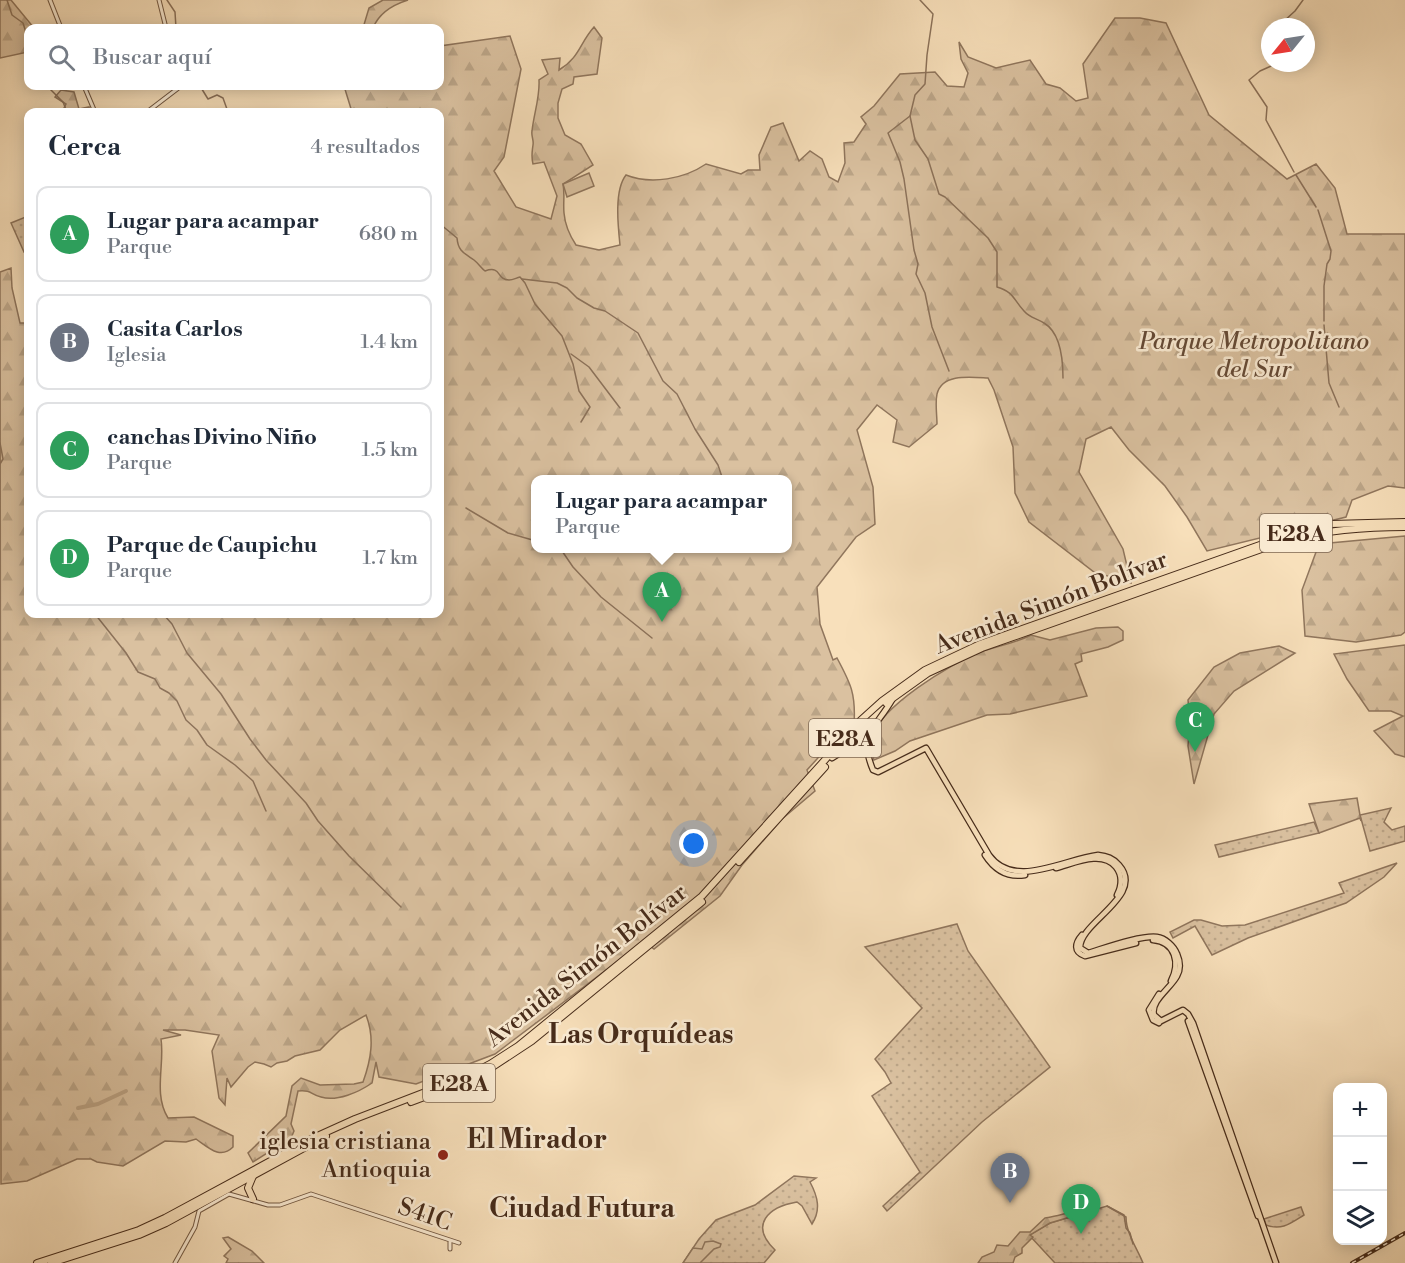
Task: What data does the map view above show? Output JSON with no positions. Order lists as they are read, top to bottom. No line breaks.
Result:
{"streets":{"highway":["E28A","Avenida Simón Bolívar"],"street":["S41C"]},"districts":["Las Orquídeas","El Mirador","Ciudad Futura"],"parks":["Parque Metropolitano del Sur"],"places":["iglesia cristiana Antioquia"],"north":"bottom left","page":{"search":"Buscar aquí","heading":["Cerca","4 resultados"],"list":[{"mark":"A","name":"Lugar para acampar","note":"Parque","value":"680 m"},{"mark":"B","name":"Casita Carlos","note":"Iglesia","value":"1.4 km"},{"mark":"C","name":"canchas Divino Niño","note":"Parque","value":"1.5 km"},{"mark":"D","name":"Parque de Caupichu","note":"Parque","value":"1.7 km"}],"popup":["Lugar para acampar","Parque"],"pins":["A","C","B","D"],"map_buttons":["+","−"]}}
